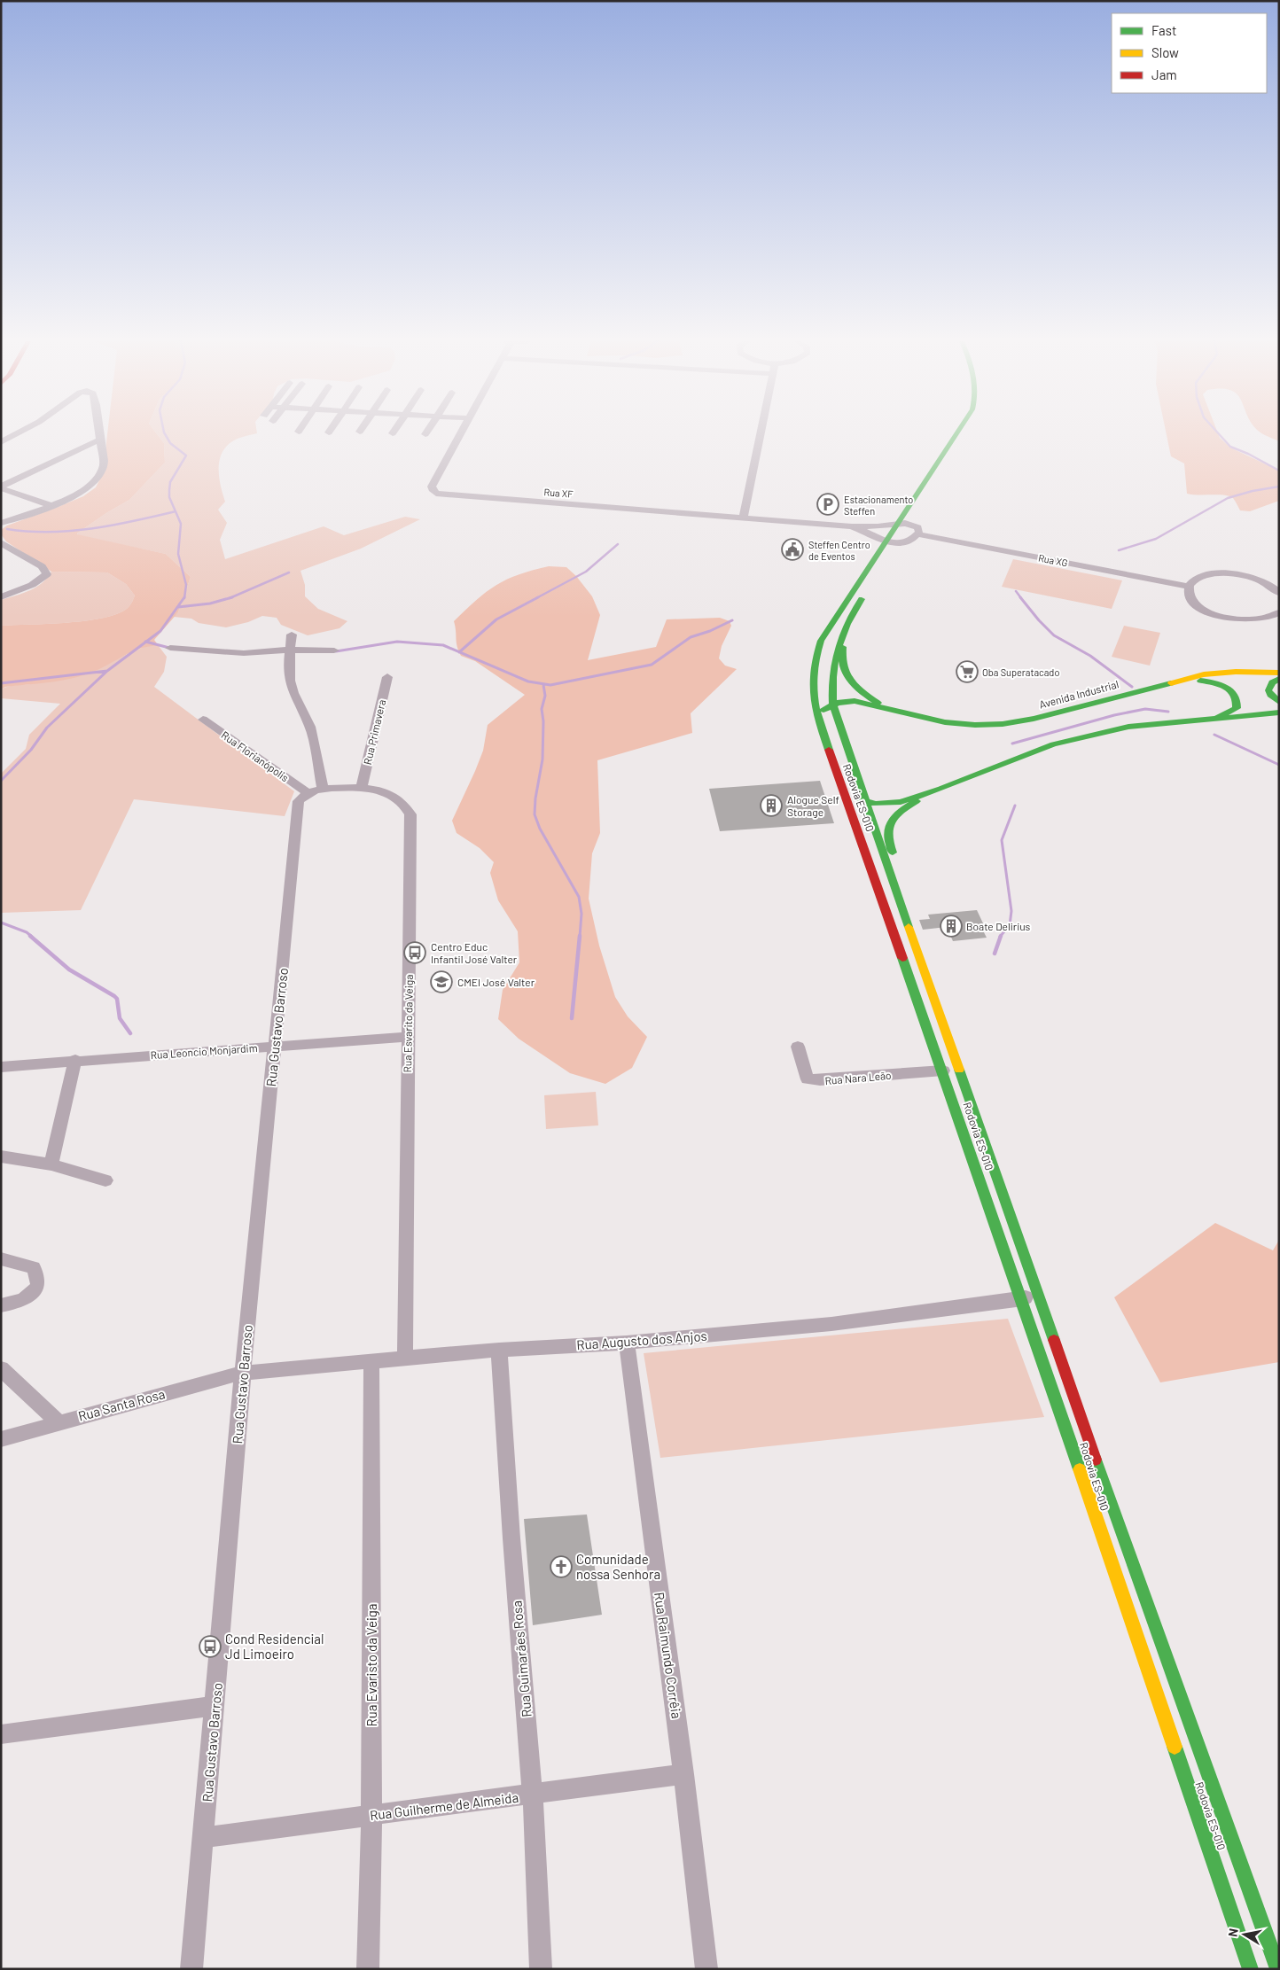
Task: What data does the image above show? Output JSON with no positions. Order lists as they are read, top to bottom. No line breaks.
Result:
{"streets":{"main road":["Avenida Industrial","Rodovia ES-010"],"street":["Rua XF","Rua XG","Rua Primavera","Rua Florianópolis","Rua Esvarito da Veiga","Rua Gustavo Barroso","Rua Leoncio Monjardim","Rua Nara Leão","Rua Augusto dos Anjos","Rua Santa Rosa","Rua Raimundo Corrêia","Rua Guimarães Rosa","Rua Evaristo da Veiga","Rua Guilherme de Almeida"]},"crossings":[["Rua XF","Rodovia ES-010"],["Avenida Industrial","Rodovia ES-010"],["Rua Primavera","Rua Esvarito da Veiga"],["Rua Florianópolis","Rua Esvarito da Veiga"],["Rua Florianópolis","Rua Gustavo Barroso"],["Rodovia ES-010","Rua Nara Leão"],["Rodovia ES-010","Rua Augusto dos Anjos"],["Rua Esvarito da Veiga","Rua Gustavo Barroso"],["Rua Esvarito da Veiga","Rua Leoncio Monjardim"],["Rua Esvarito da Veiga","Rua Augusto dos Anjos"],["Rua Gustavo Barroso","Rua Leoncio Monjardim"],["Rua Gustavo Barroso","Rua Augusto dos Anjos"],["Rua Gustavo Barroso","Rua Santa Rosa"],["Rua Gustavo Barroso","Rua Guilherme de Almeida"],["Rua Augusto dos Anjos","Rua Santa Rosa"],["Rua Augusto dos Anjos","Rua Raimundo Corrêia"],["Rua Augusto dos Anjos","Rua Guimarães Rosa"],["Rua Augusto dos Anjos","Rua Evaristo da Veiga"],["Rua Raimundo Corrêia","Rua Guilherme de Almeida"],["Rua Guimarães Rosa","Rua Guilherme de Almeida"],["Rua Evaristo da Veiga","Rua Guilherme de Almeida"]],"places":{"parking":["Estacionamento Steffen"],"public building":["Steffen Centro de Eventos"],"supermarket":["Oba Superatacado"],"building":["Alogue Self Storage","Boate Delirius"],"bus stop":["Centro Educ Infantil José Valter","Cond Residencial Jd Limoeiro"],"school or university":["CMEI José Valter"],"church":["Comunidade nossa Senhora"]},"legend":["Fast","Slow","Jam"],"north":"left"}
